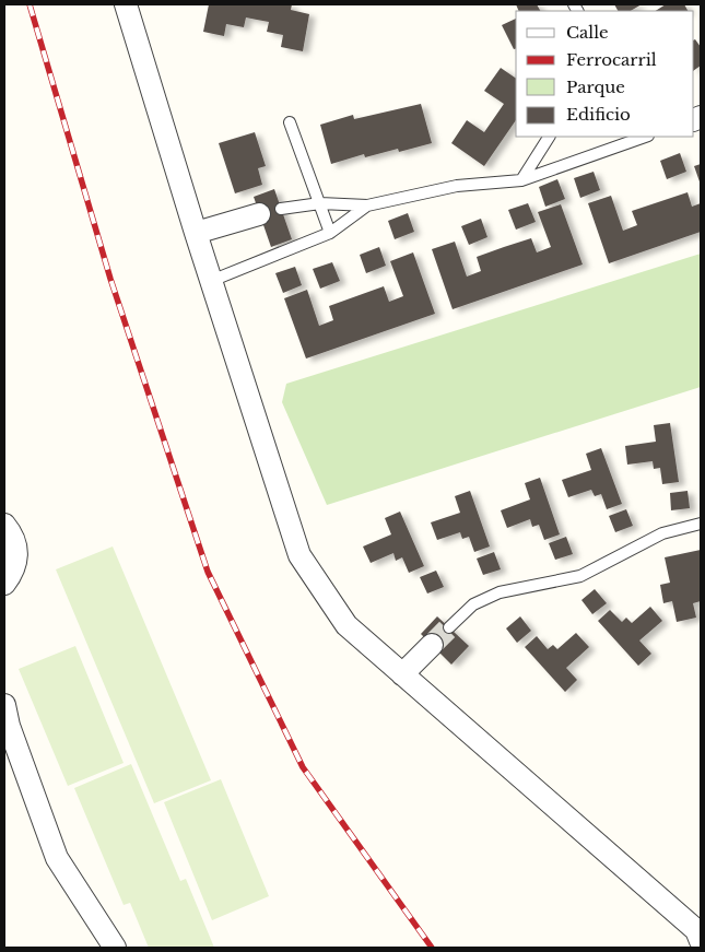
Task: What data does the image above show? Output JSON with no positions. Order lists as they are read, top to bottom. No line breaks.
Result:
{"legend":["Calle","Ferrocarril","Parque","Edificio"]}
